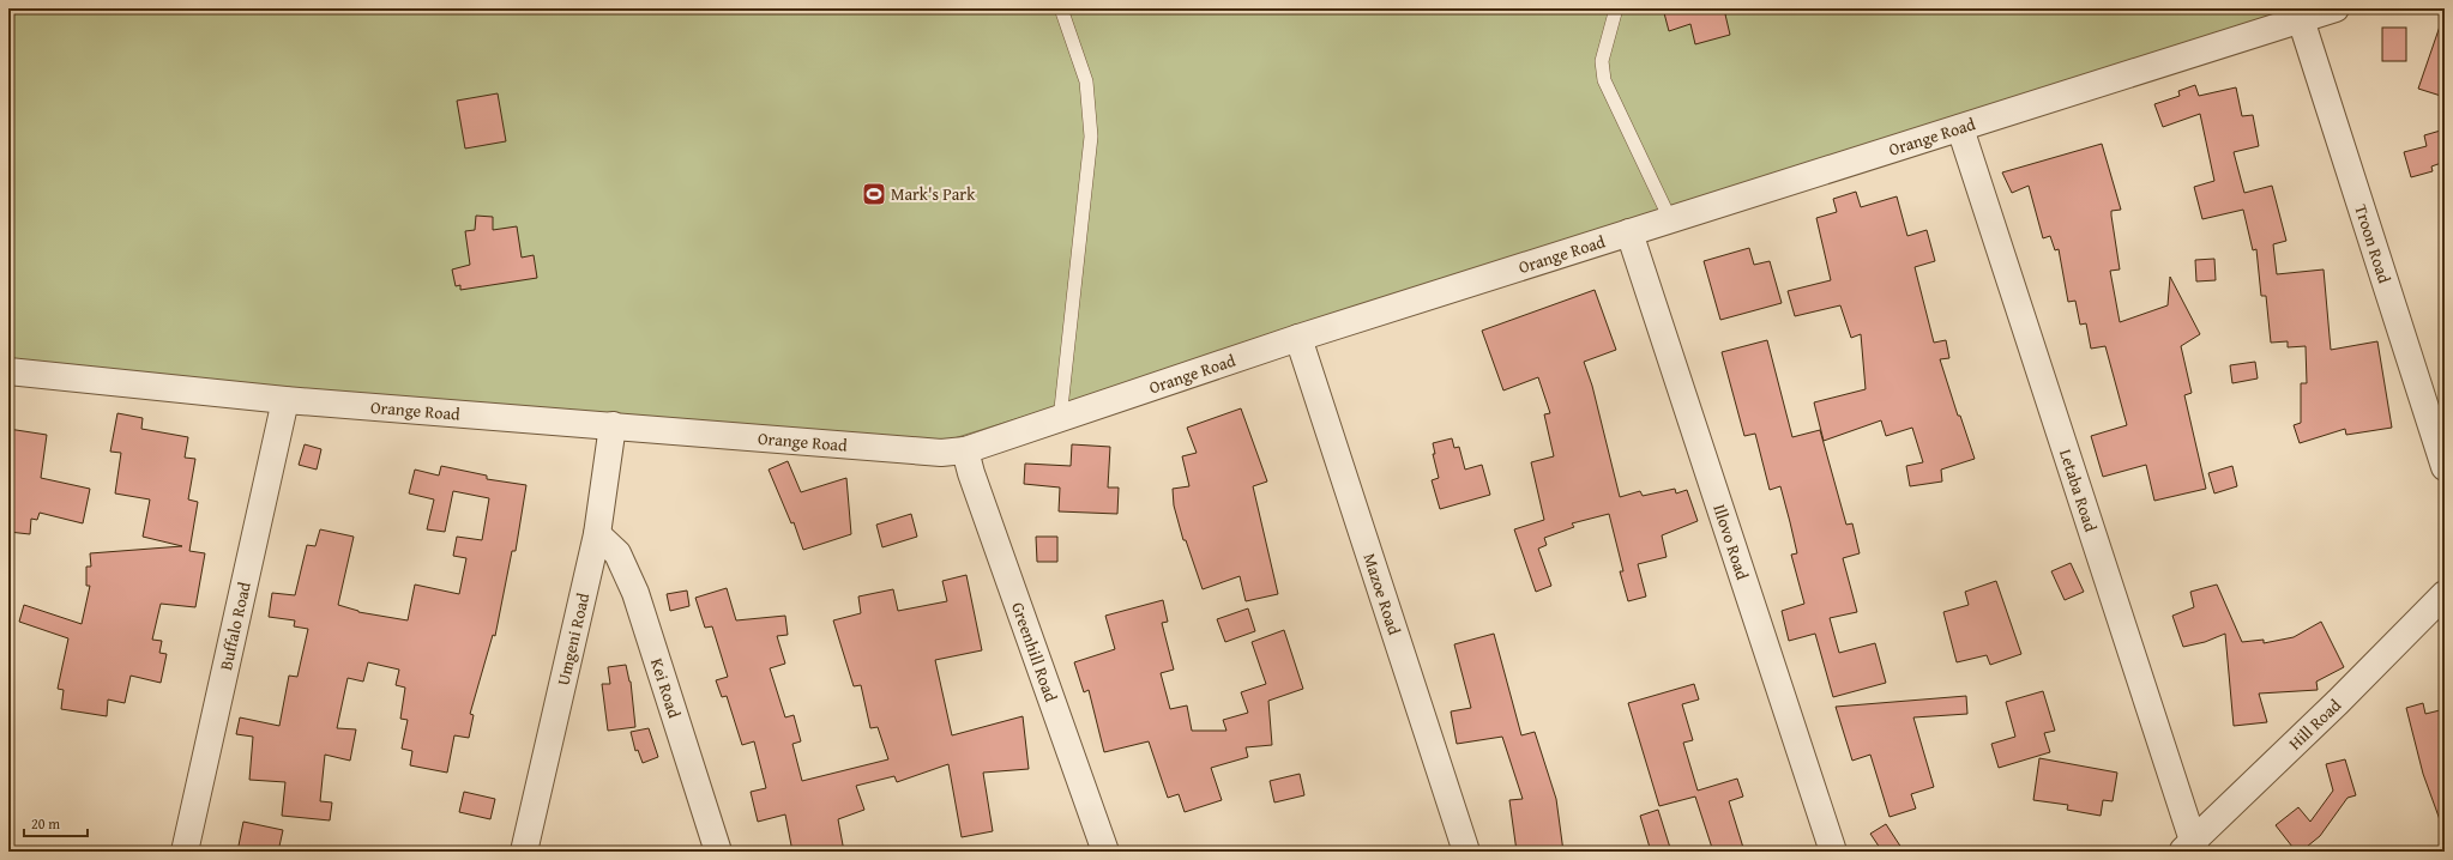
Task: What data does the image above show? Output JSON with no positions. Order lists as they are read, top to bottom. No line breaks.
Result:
{"streets":{"street":["Orange Road","Troon Road","Letaba Road","Illovo Road","Mazoe Road","Buffalo Road","Umgeni Road","Greenhill Road","Kei Road","Hill Road"]},"crossings":[["Orange Road","Troon Road"],["Orange Road","Letaba Road"],["Orange Road","Illovo Road"],["Orange Road","Mazoe Road"],["Orange Road","Buffalo Road"],["Orange Road","Umgeni Road"],["Orange Road","Greenhill Road"],["Letaba Road","Hill Road"],["Umgeni Road","Kei Road"]],"places":{"sports":["Mark's Park"]},"scale_bar":"20 m"}
